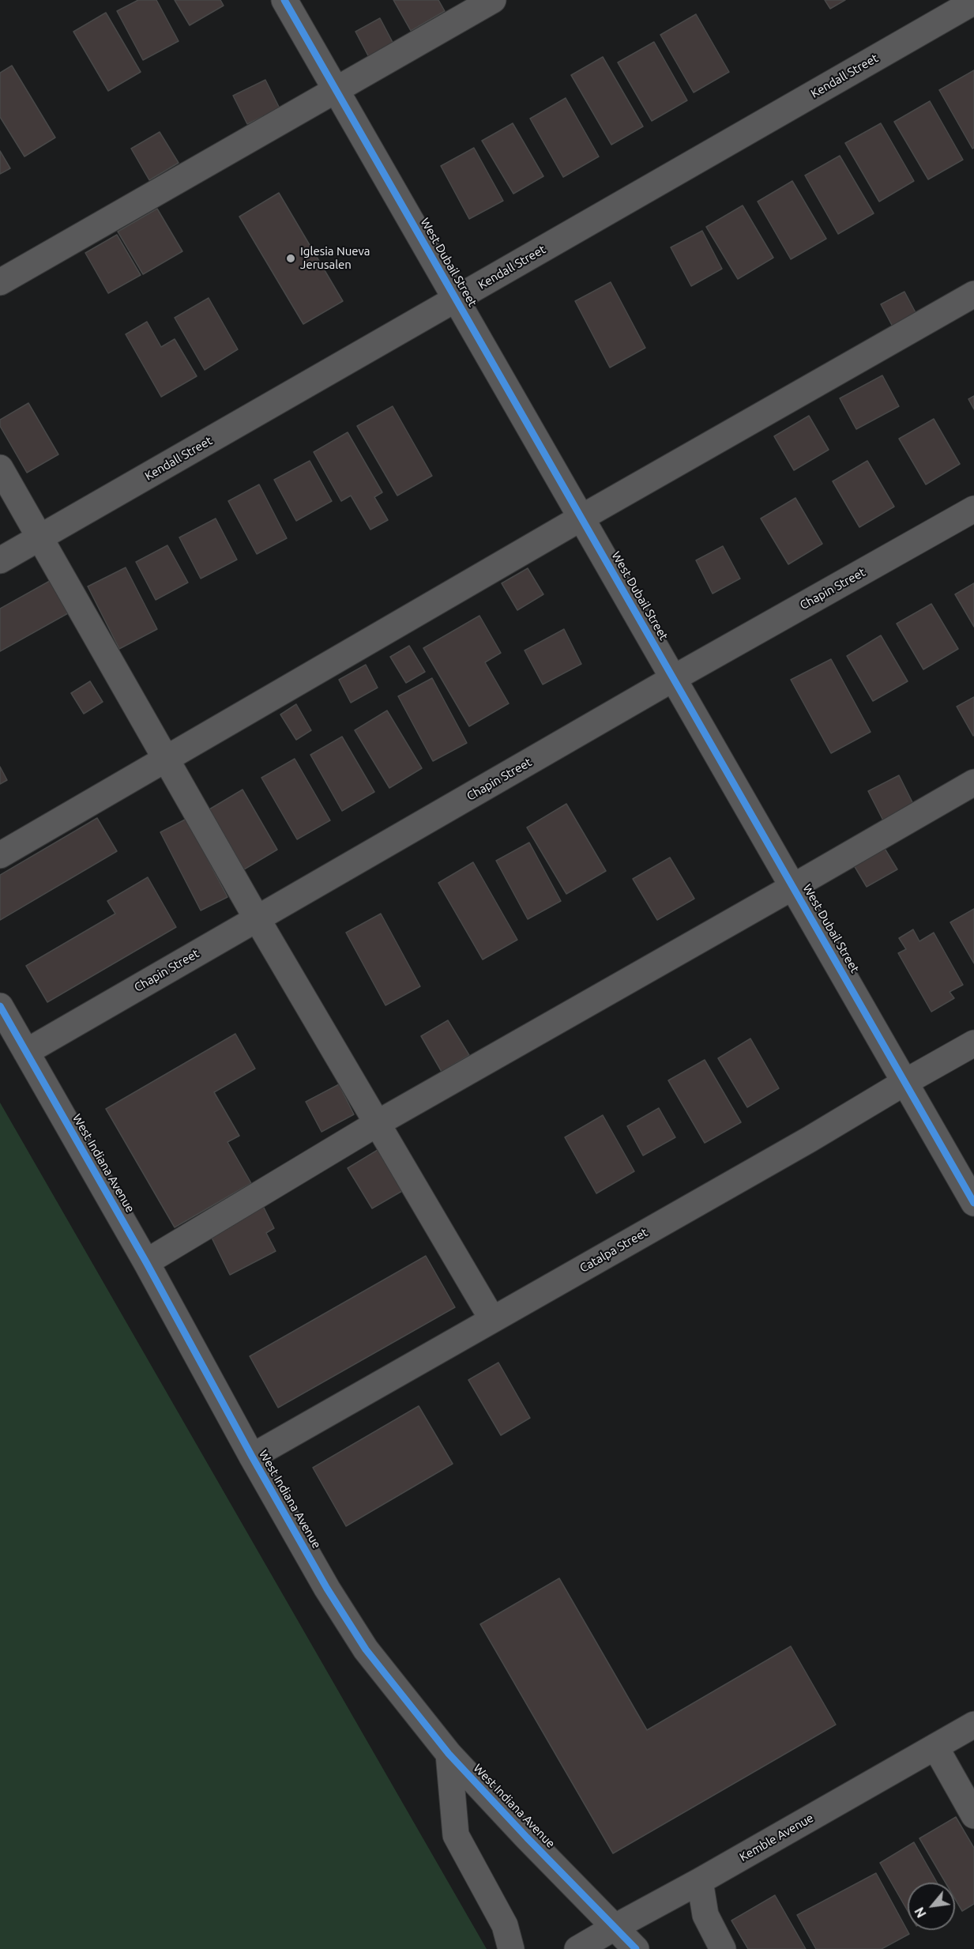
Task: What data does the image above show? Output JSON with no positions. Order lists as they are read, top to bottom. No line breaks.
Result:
{"streets":{"street":["Kendall Street","West Dubail Street","Chapin Street","West Indiana Avenue","Catalpa Street","Kemble Avenue"]},"crossings":[["Kendall Street","West Dubail Street"],["West Dubail Street","Chapin Street"],["West Dubail Street","Catalpa Street"],["Chapin Street","West Indiana Avenue"],["West Indiana Avenue","Catalpa Street"],["West Indiana Avenue","Kemble Avenue"]],"places":["Iglesia Nueva Jerusalen"],"north":"bottom left"}
